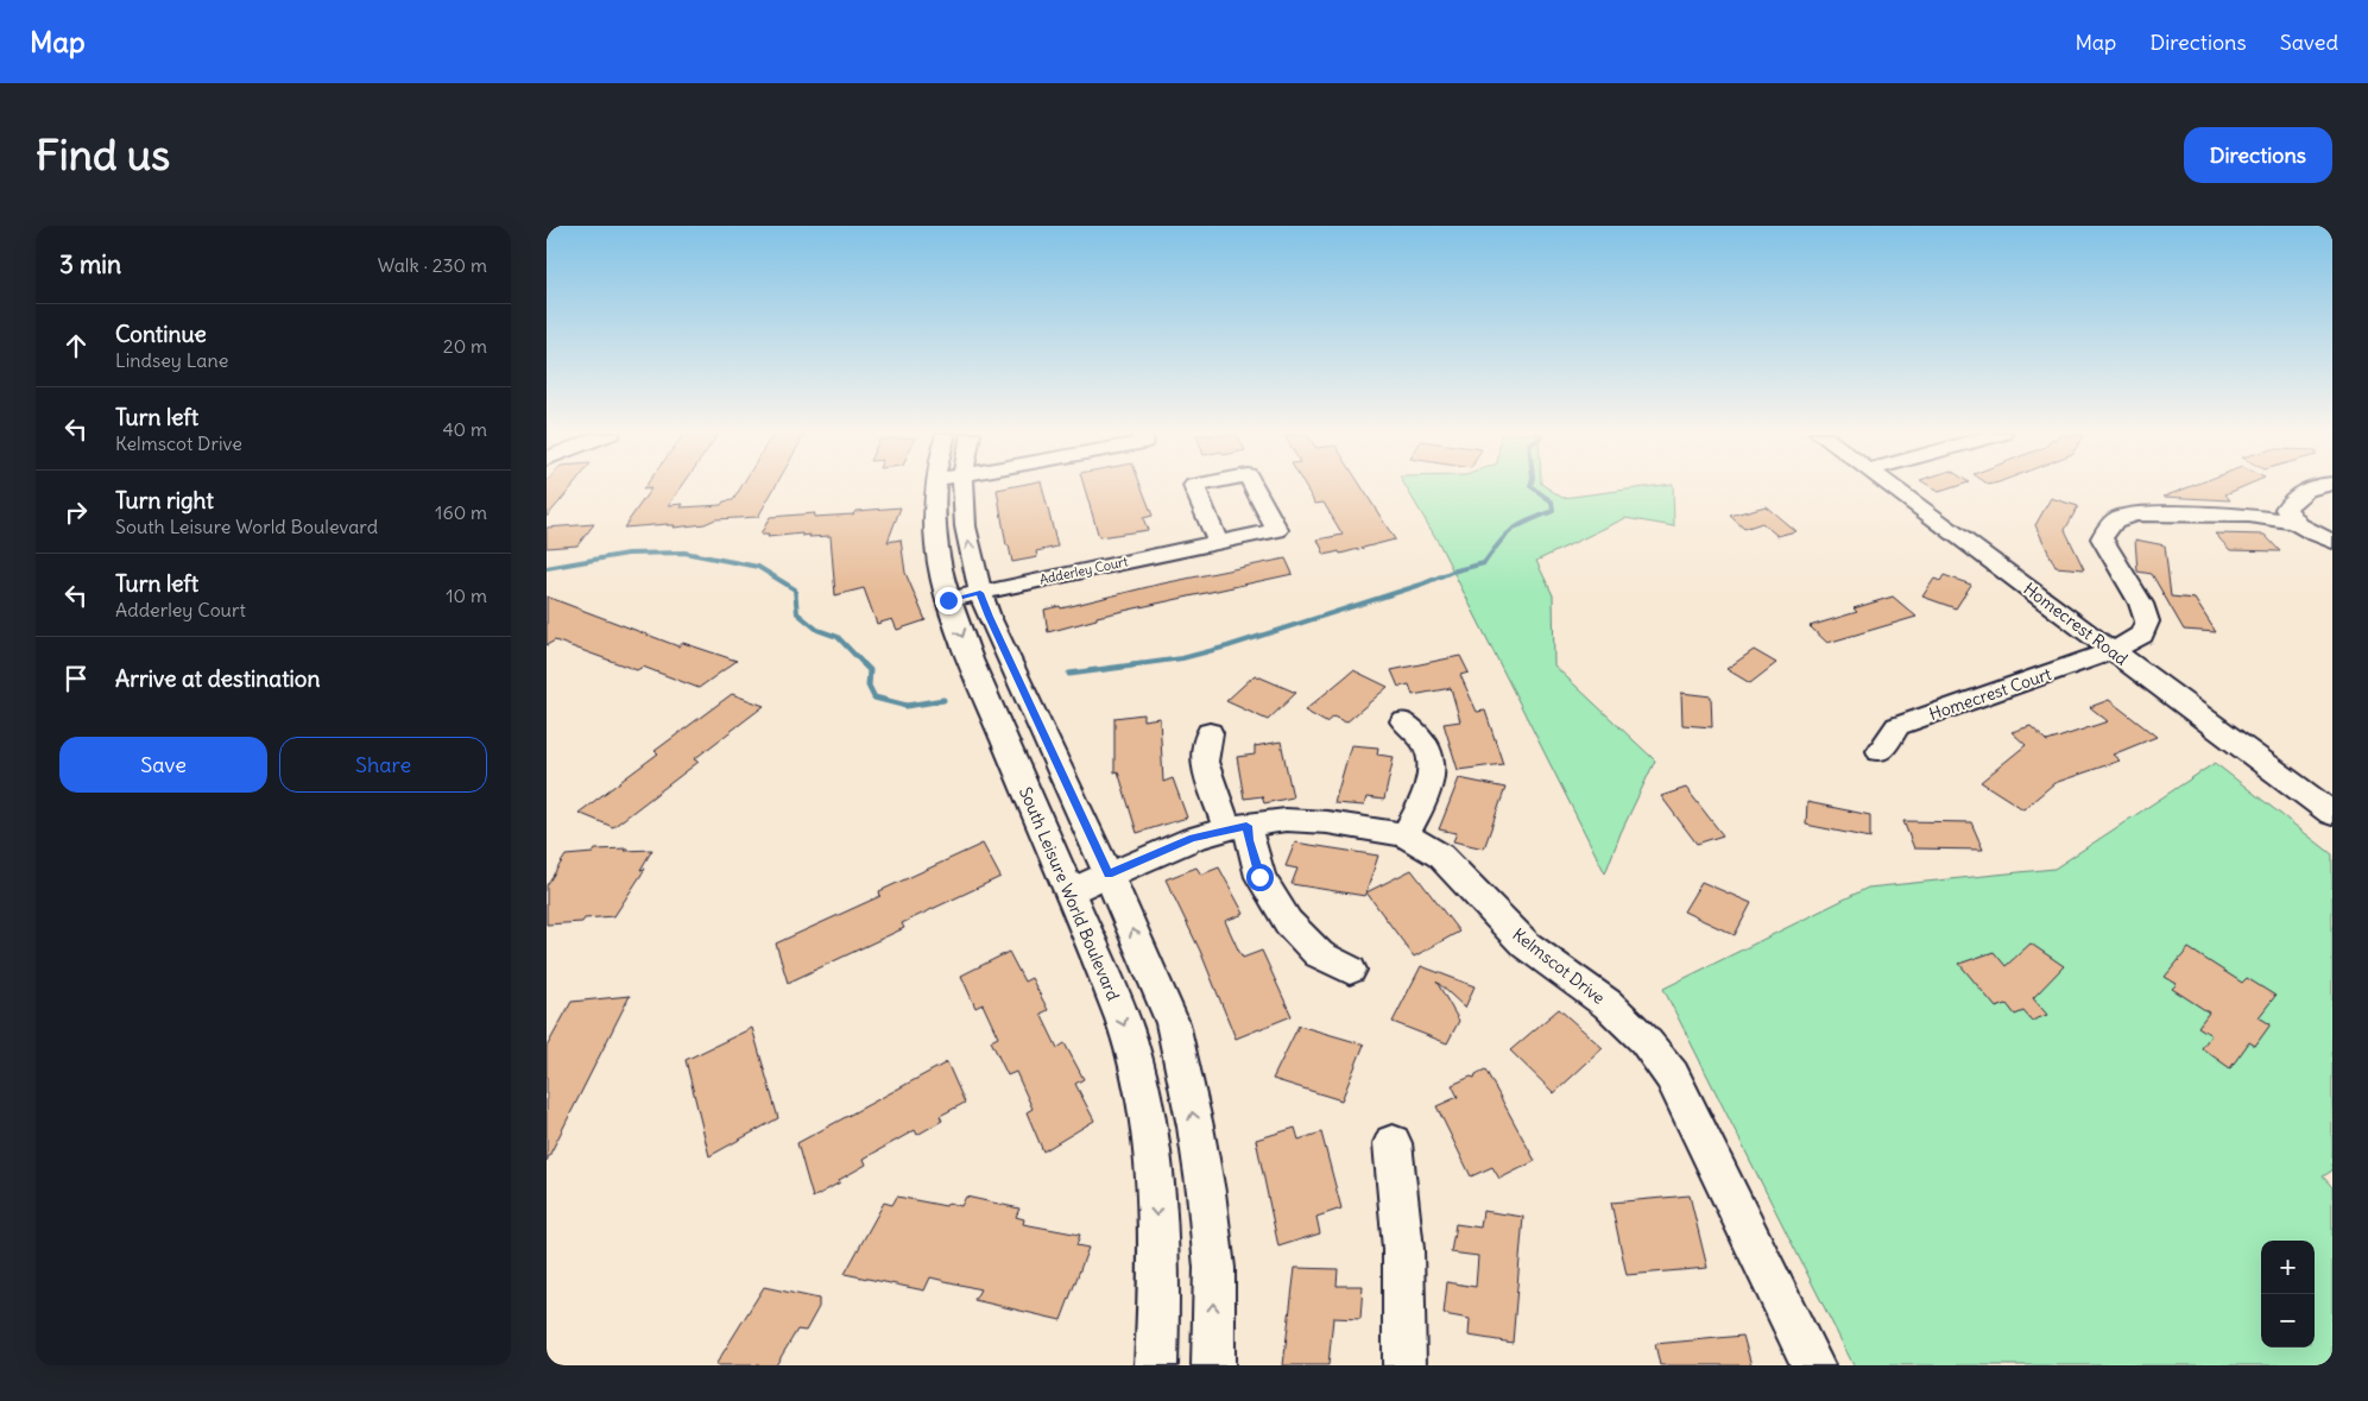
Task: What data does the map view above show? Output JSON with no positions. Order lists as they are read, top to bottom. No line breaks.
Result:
{"streets":{"street":["Adderley Court","Homecrest Road","Homecrest Court","South Leisure World Boulevard","Kelmscot Drive"]},"crossings":[["Adderley Court","South Leisure World Boulevard"],["Homecrest Road","Homecrest Court"],["South Leisure World Boulevard","Kelmscot Drive"]],"page":{"header":"Map","nav":["Map","Directions","Saved"],"buttons":["Directions",["Save","Share"]],"title":"Find us","heading":["3 min","Walk · 230 m"],"list":[["Continue","Lindsey Lane","20 m"],["Turn left","Kelmscot Drive","40 m"],["Turn right","South Leisure World Boulevard","160 m"],["Turn left","Adderley Court","10 m"],"Arrive at destination"],"map_buttons":["+","−"]}}
